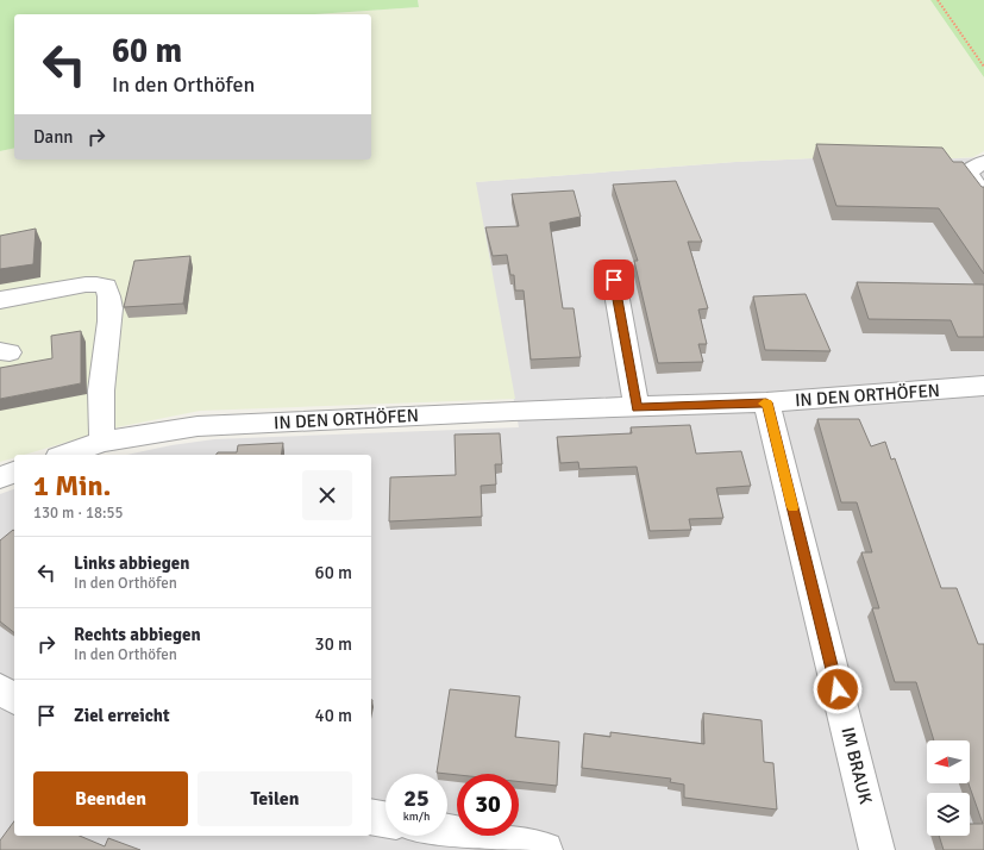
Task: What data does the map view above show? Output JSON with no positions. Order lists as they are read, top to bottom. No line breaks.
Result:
{"streets":{"street":["IN DEN ORTHÖFEN","IM BRAUK"]},"crossings":[["IN DEN ORTHÖFEN","IM BRAUK"]],"north":"left","page":{"turn":["60 m","In den Orthöfen"],"then":"Dann","heading":["1 Min.","130 m · 18:55"],"list":[{"name":"Links abbiegen","note":"In den Orthöfen","value":"60 m"},{"name":"Rechts abbiegen","note":"In den Orthöfen","value":"30 m"},{"name":"Ziel erreicht","value":"40 m"}],"buttons":["Beenden","Teilen"],"speed":"25 km/h","limit":"30"}}
